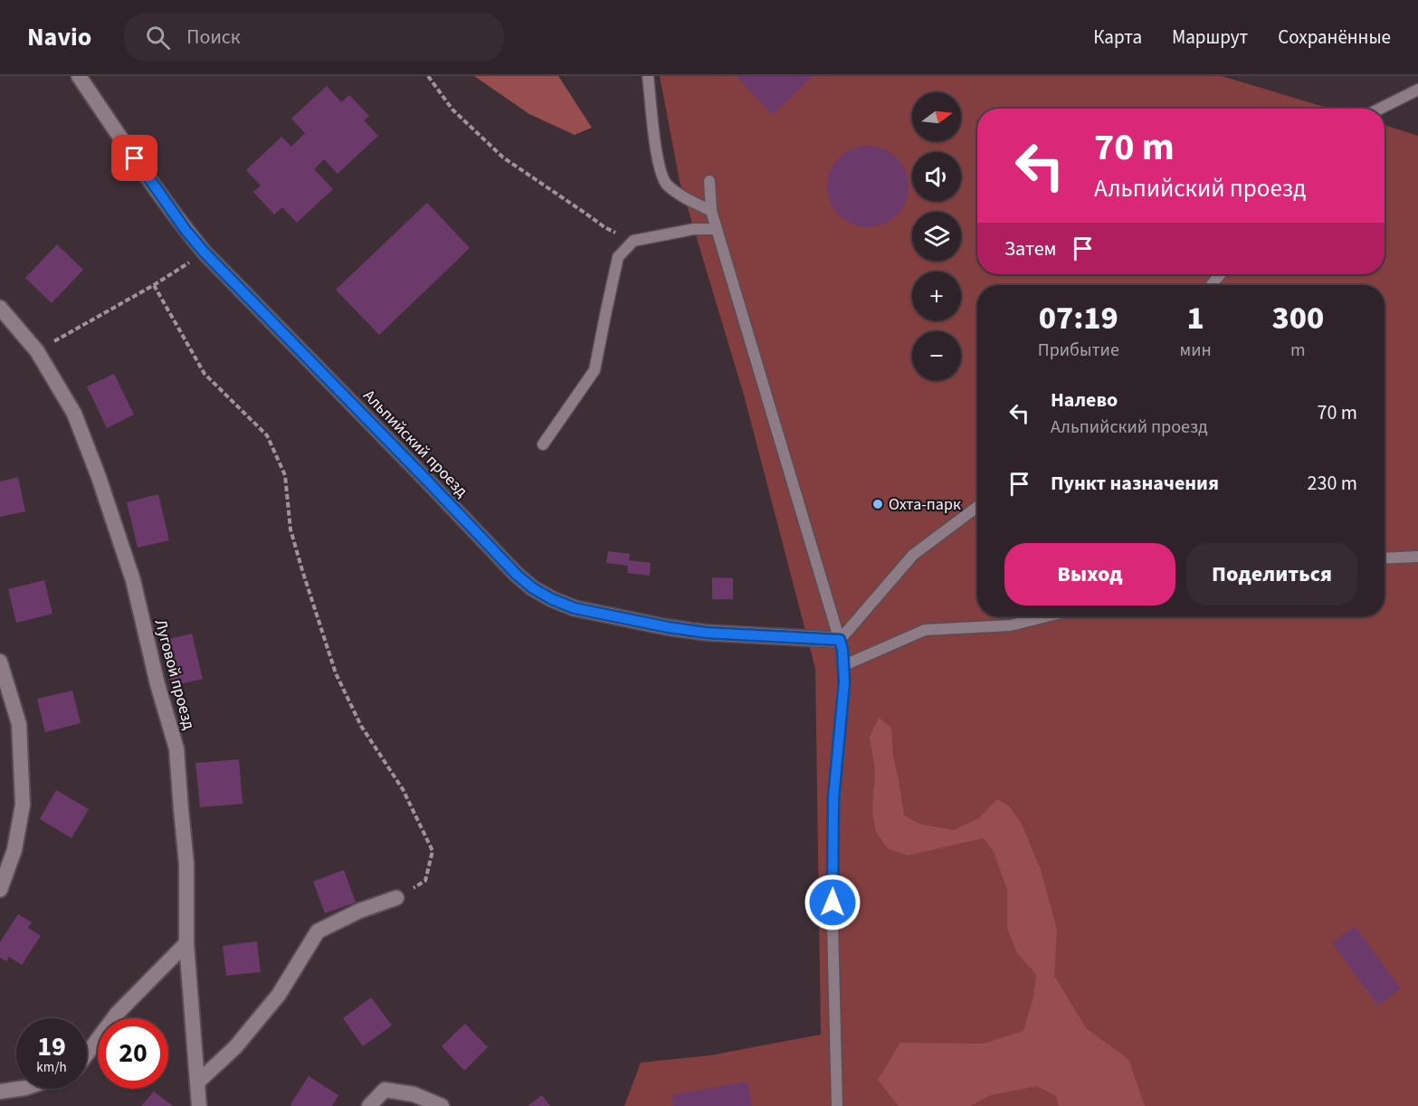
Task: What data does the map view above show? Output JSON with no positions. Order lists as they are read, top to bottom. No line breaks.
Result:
{"streets":{"street":["Альпийский проезд","Луговой проезд"]},"places":["Охта-парк"],"north":"right","page":{"header":"Navio","search":"Поиск","nav":["Карта","Маршрут","Сохранённые"],"map_buttons":["+","−"],"turn":["70 m","Альпийский проезд"],"then":"Затем","eta":["07:19","Прибытие","1","мин","300","m"],"list":[{"name":"Налево","note":"Альпийский проезд","value":"70 m"},{"name":"Пункт назначения","value":"230 m"}],"buttons":["Выход","Поделиться"],"speed":"19 km/h","limit":"20"}}
